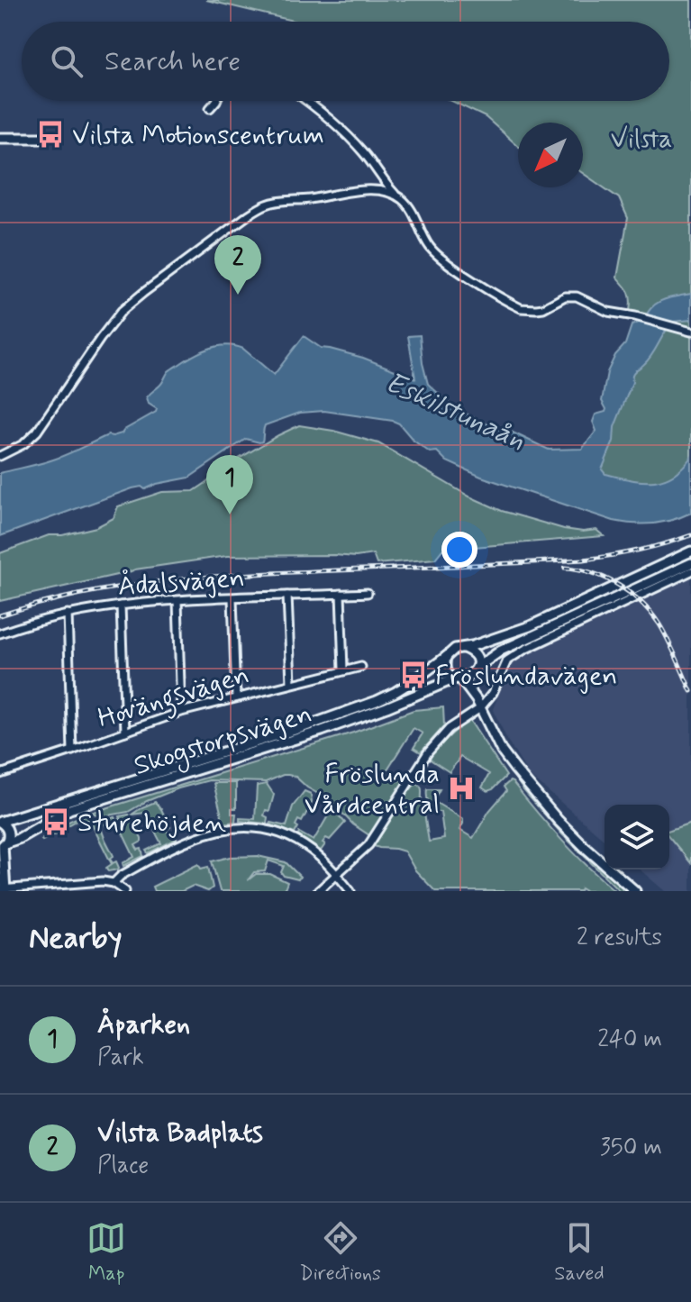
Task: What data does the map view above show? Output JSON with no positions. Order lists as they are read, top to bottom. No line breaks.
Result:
{"streets":{"main road":["Skogstorpsvägen"],"street":["Ådalsvägen","Hovängsvägen"]},"water":["Eskilstunaån"],"parks":["Vilsta"],"places":{"bus stop":["Vilsta Motionscentrum","Fröslundavägen","Sturehöjden"],"hospital":["Fröslunda Vårdcentral"]},"north":"bottom left","page":{"search":"Search here","pins":["2","1"],"heading":["Nearby","2 results"],"list":[{"mark":"1","name":"Åparken","note":"Park","value":"240 m"},{"mark":"2","name":"Vilsta Badplats","note":"Place","value":"350 m"}],"nav":["Map","Directions","Saved"]}}
